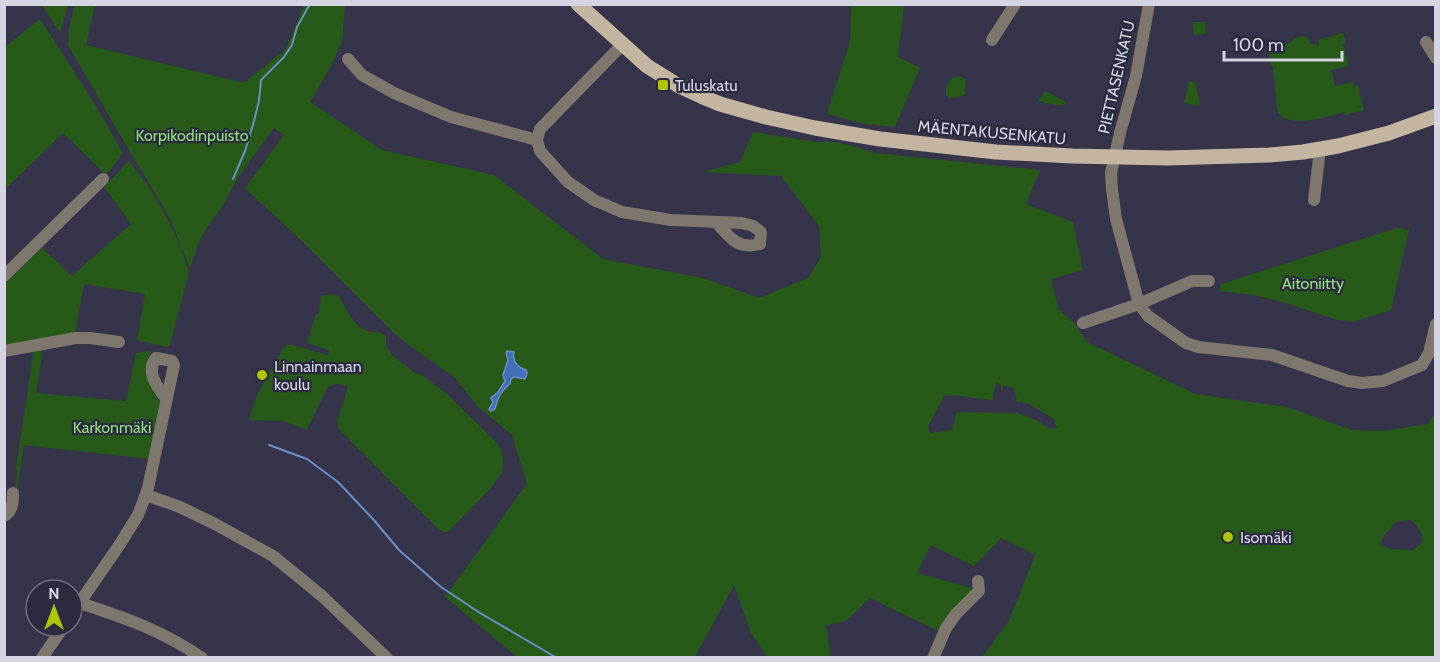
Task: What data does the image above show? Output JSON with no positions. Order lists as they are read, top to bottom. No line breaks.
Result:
{"streets":{"main road":["MÄENTAKUSENKATU"],"street":["PIETTASENKATU"]},"crossings":[["PIETTASENKATU","MÄENTAKUSENKATU"]],"parks":["Korpikodinpuisto","Aitoniitty","Karkonmäki"],"places":{"transit":["Tuluskatu"],"other":["Linnainmaan koulu","Isomäki"]},"scale_bar":"100 m","north":"top"}
